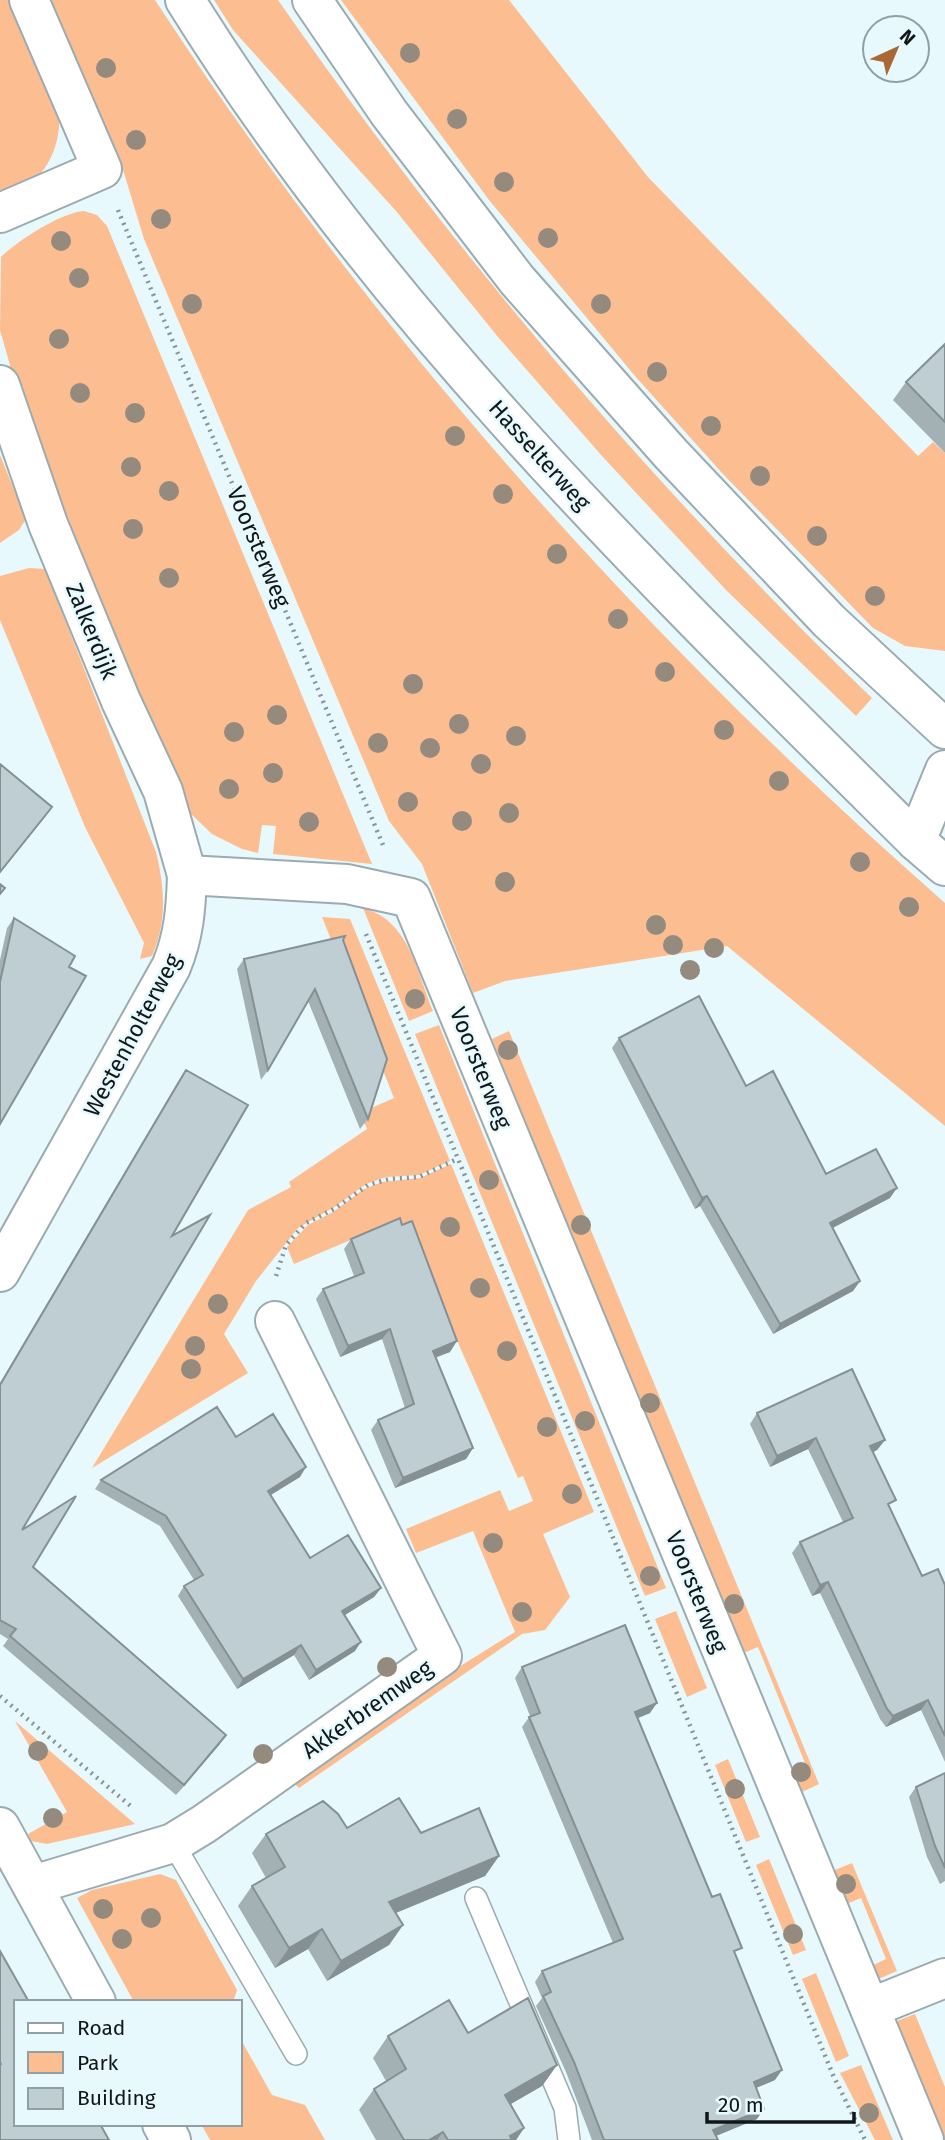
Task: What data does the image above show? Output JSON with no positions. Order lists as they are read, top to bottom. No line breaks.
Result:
{"streets":{"street":["Hasselterweg","Voorsterweg","Zalkerdijk","Westenholterweg","Akkerbremweg"]},"crossings":[["Zalkerdijk","Westenholterweg"]],"legend":["Road","Park","Building"],"scale_bar":"20 m","north":"top right"}
